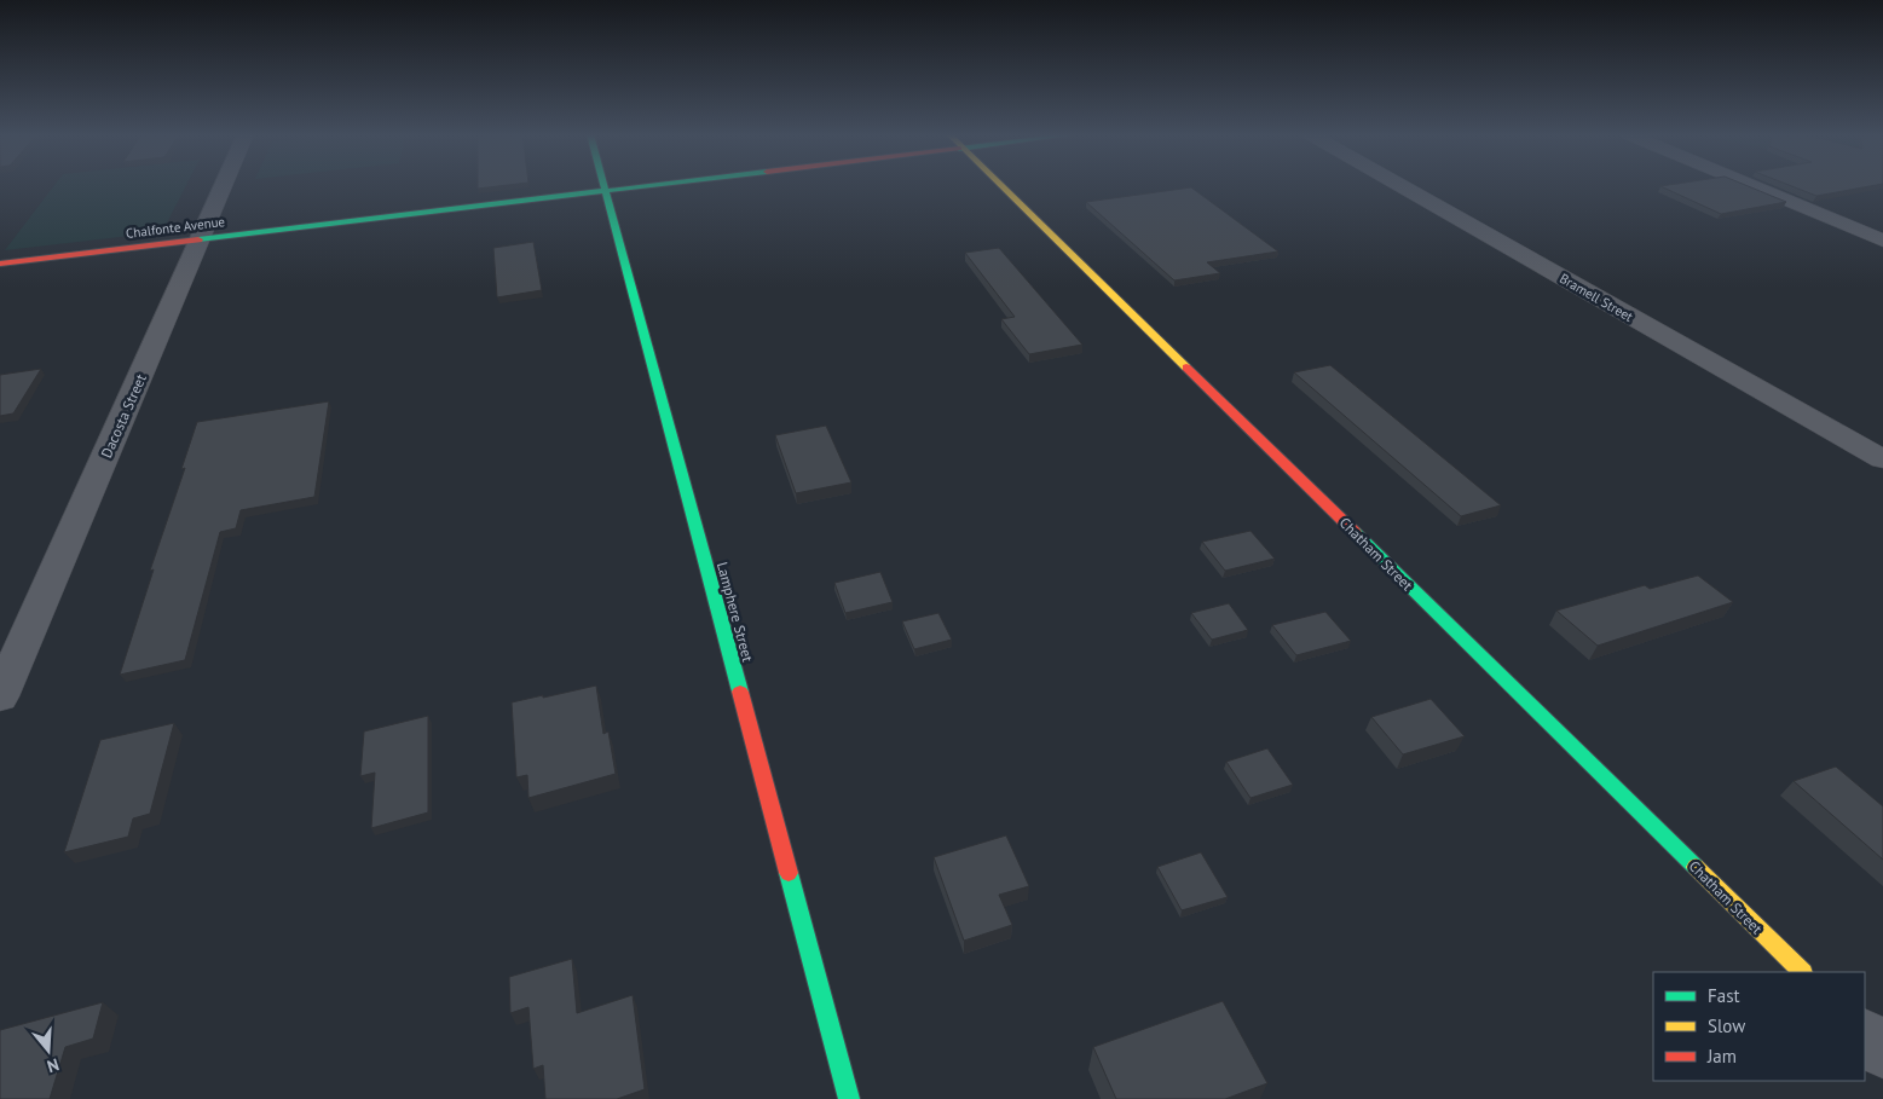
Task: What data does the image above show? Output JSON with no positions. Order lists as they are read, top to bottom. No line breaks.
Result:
{"streets":{"street":["Chalfonte Avenue","Bramell Street","Dacosta Street","Chatham Street","Lamphere Street"]},"crossings":[["Chalfonte Avenue","Dacosta Street"],["Chalfonte Avenue","Lamphere Street"]],"legend":["Fast","Slow","Jam"],"north":"bottom"}
